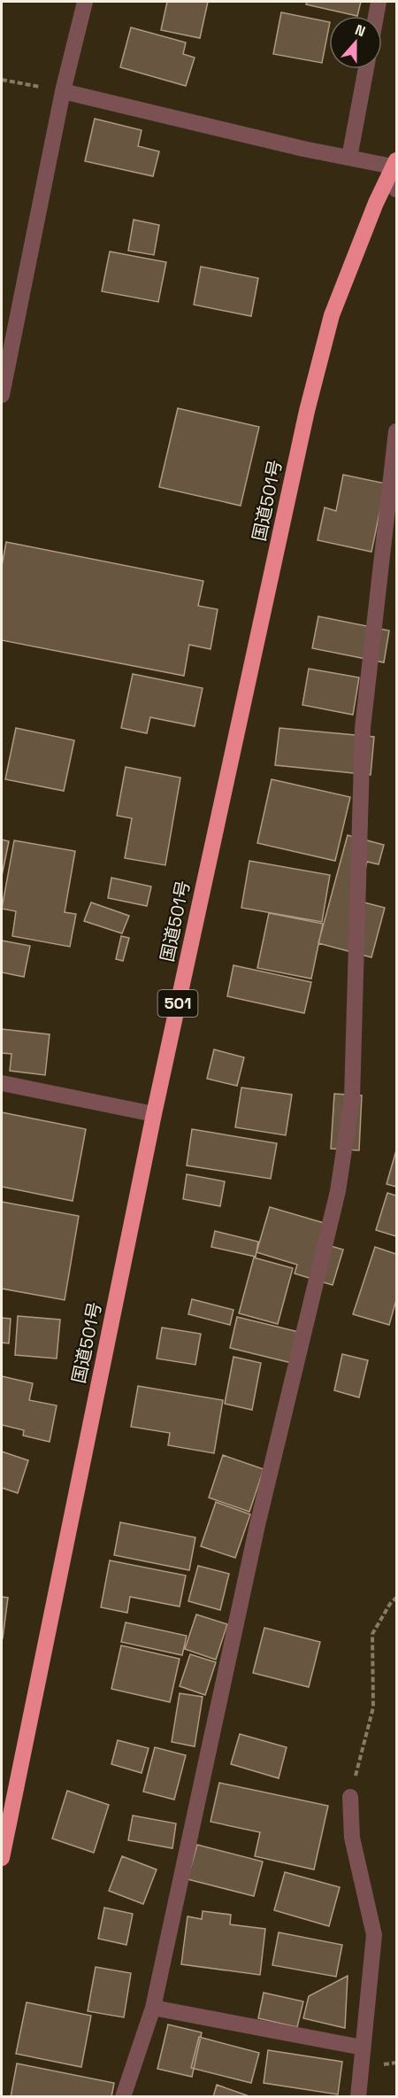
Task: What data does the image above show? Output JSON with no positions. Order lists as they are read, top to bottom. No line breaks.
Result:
{"streets":{"highway":["国道501号","501"]},"north":"top"}
